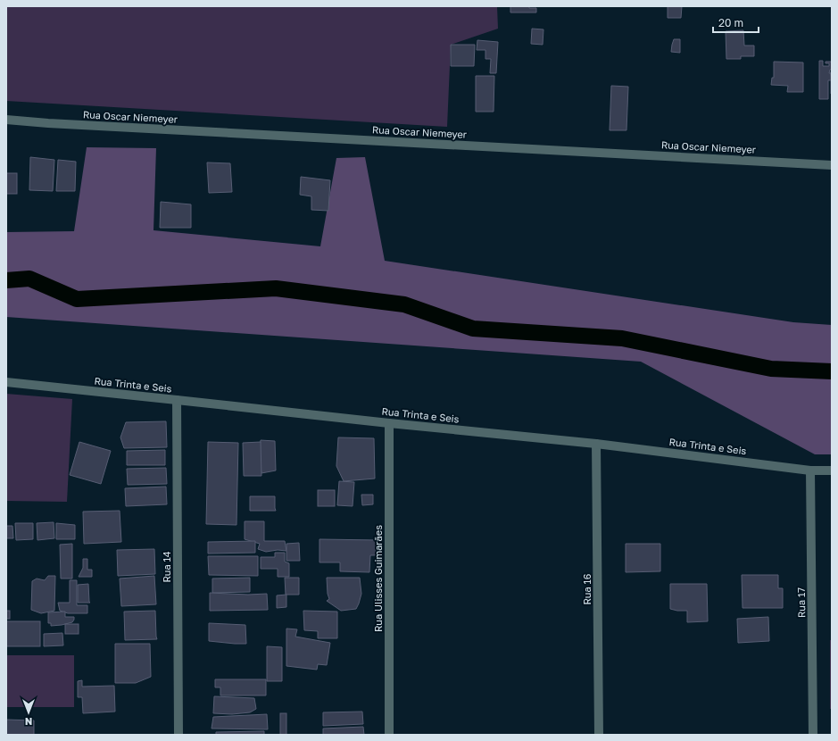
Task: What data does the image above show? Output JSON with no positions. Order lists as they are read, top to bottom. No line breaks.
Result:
{"streets":{"street":["Rua Oscar Niemeyer","Rua Trinta e Seis","Rua 14","Rua Ulisses Guimarães","Rua 16","Rua 17"]},"crossings":[["Rua Trinta e Seis","Rua 14"],["Rua Trinta e Seis","Rua Ulisses Guimarães"],["Rua Trinta e Seis","Rua 16"],["Rua Trinta e Seis","Rua 17"]],"scale_bar":"20 m","north":"bottom"}
